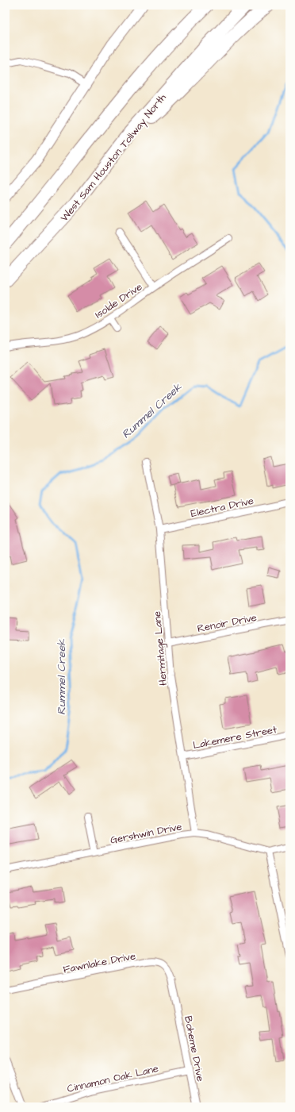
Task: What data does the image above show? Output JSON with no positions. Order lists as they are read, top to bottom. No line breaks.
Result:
{"streets":{"highway":["West Sam Houston Tollway North"],"street":["Isolde Drive","Electra Drive","Renoir Drive","Hermitage Lane","Lakemere Street","Gershwin Drive","Fawnlake Drive","Boheme Drive","Cinnamon Oak Lane"]},"crossings":[["Electra Drive","Hermitage Lane"],["Renoir Drive","Hermitage Lane"],["Hermitage Lane","Lakemere Street"],["Hermitage Lane","Gershwin Drive"],["Fawnlake Drive","Boheme Drive"],["Boheme Drive","Cinnamon Oak Lane"]],"water":["Rummel Creek"]}
